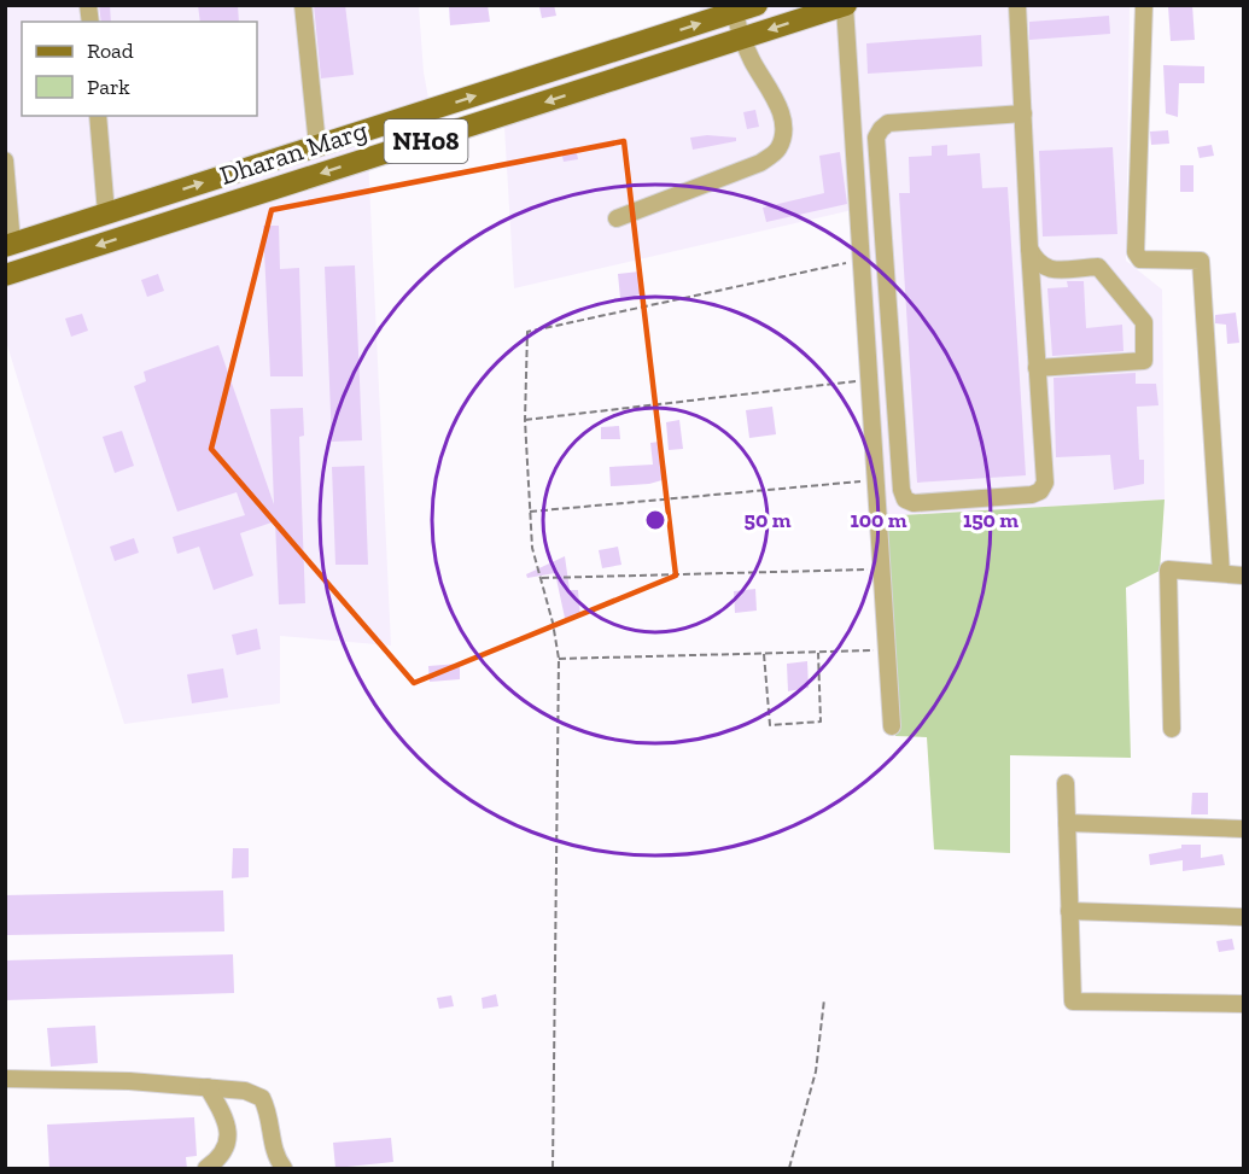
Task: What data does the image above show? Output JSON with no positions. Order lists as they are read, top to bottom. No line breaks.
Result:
{"streets":{"main road":["NH08","Dharan Marg"]},"legend":["Road","Park"],"rings":["50 m","100 m","150 m"]}
